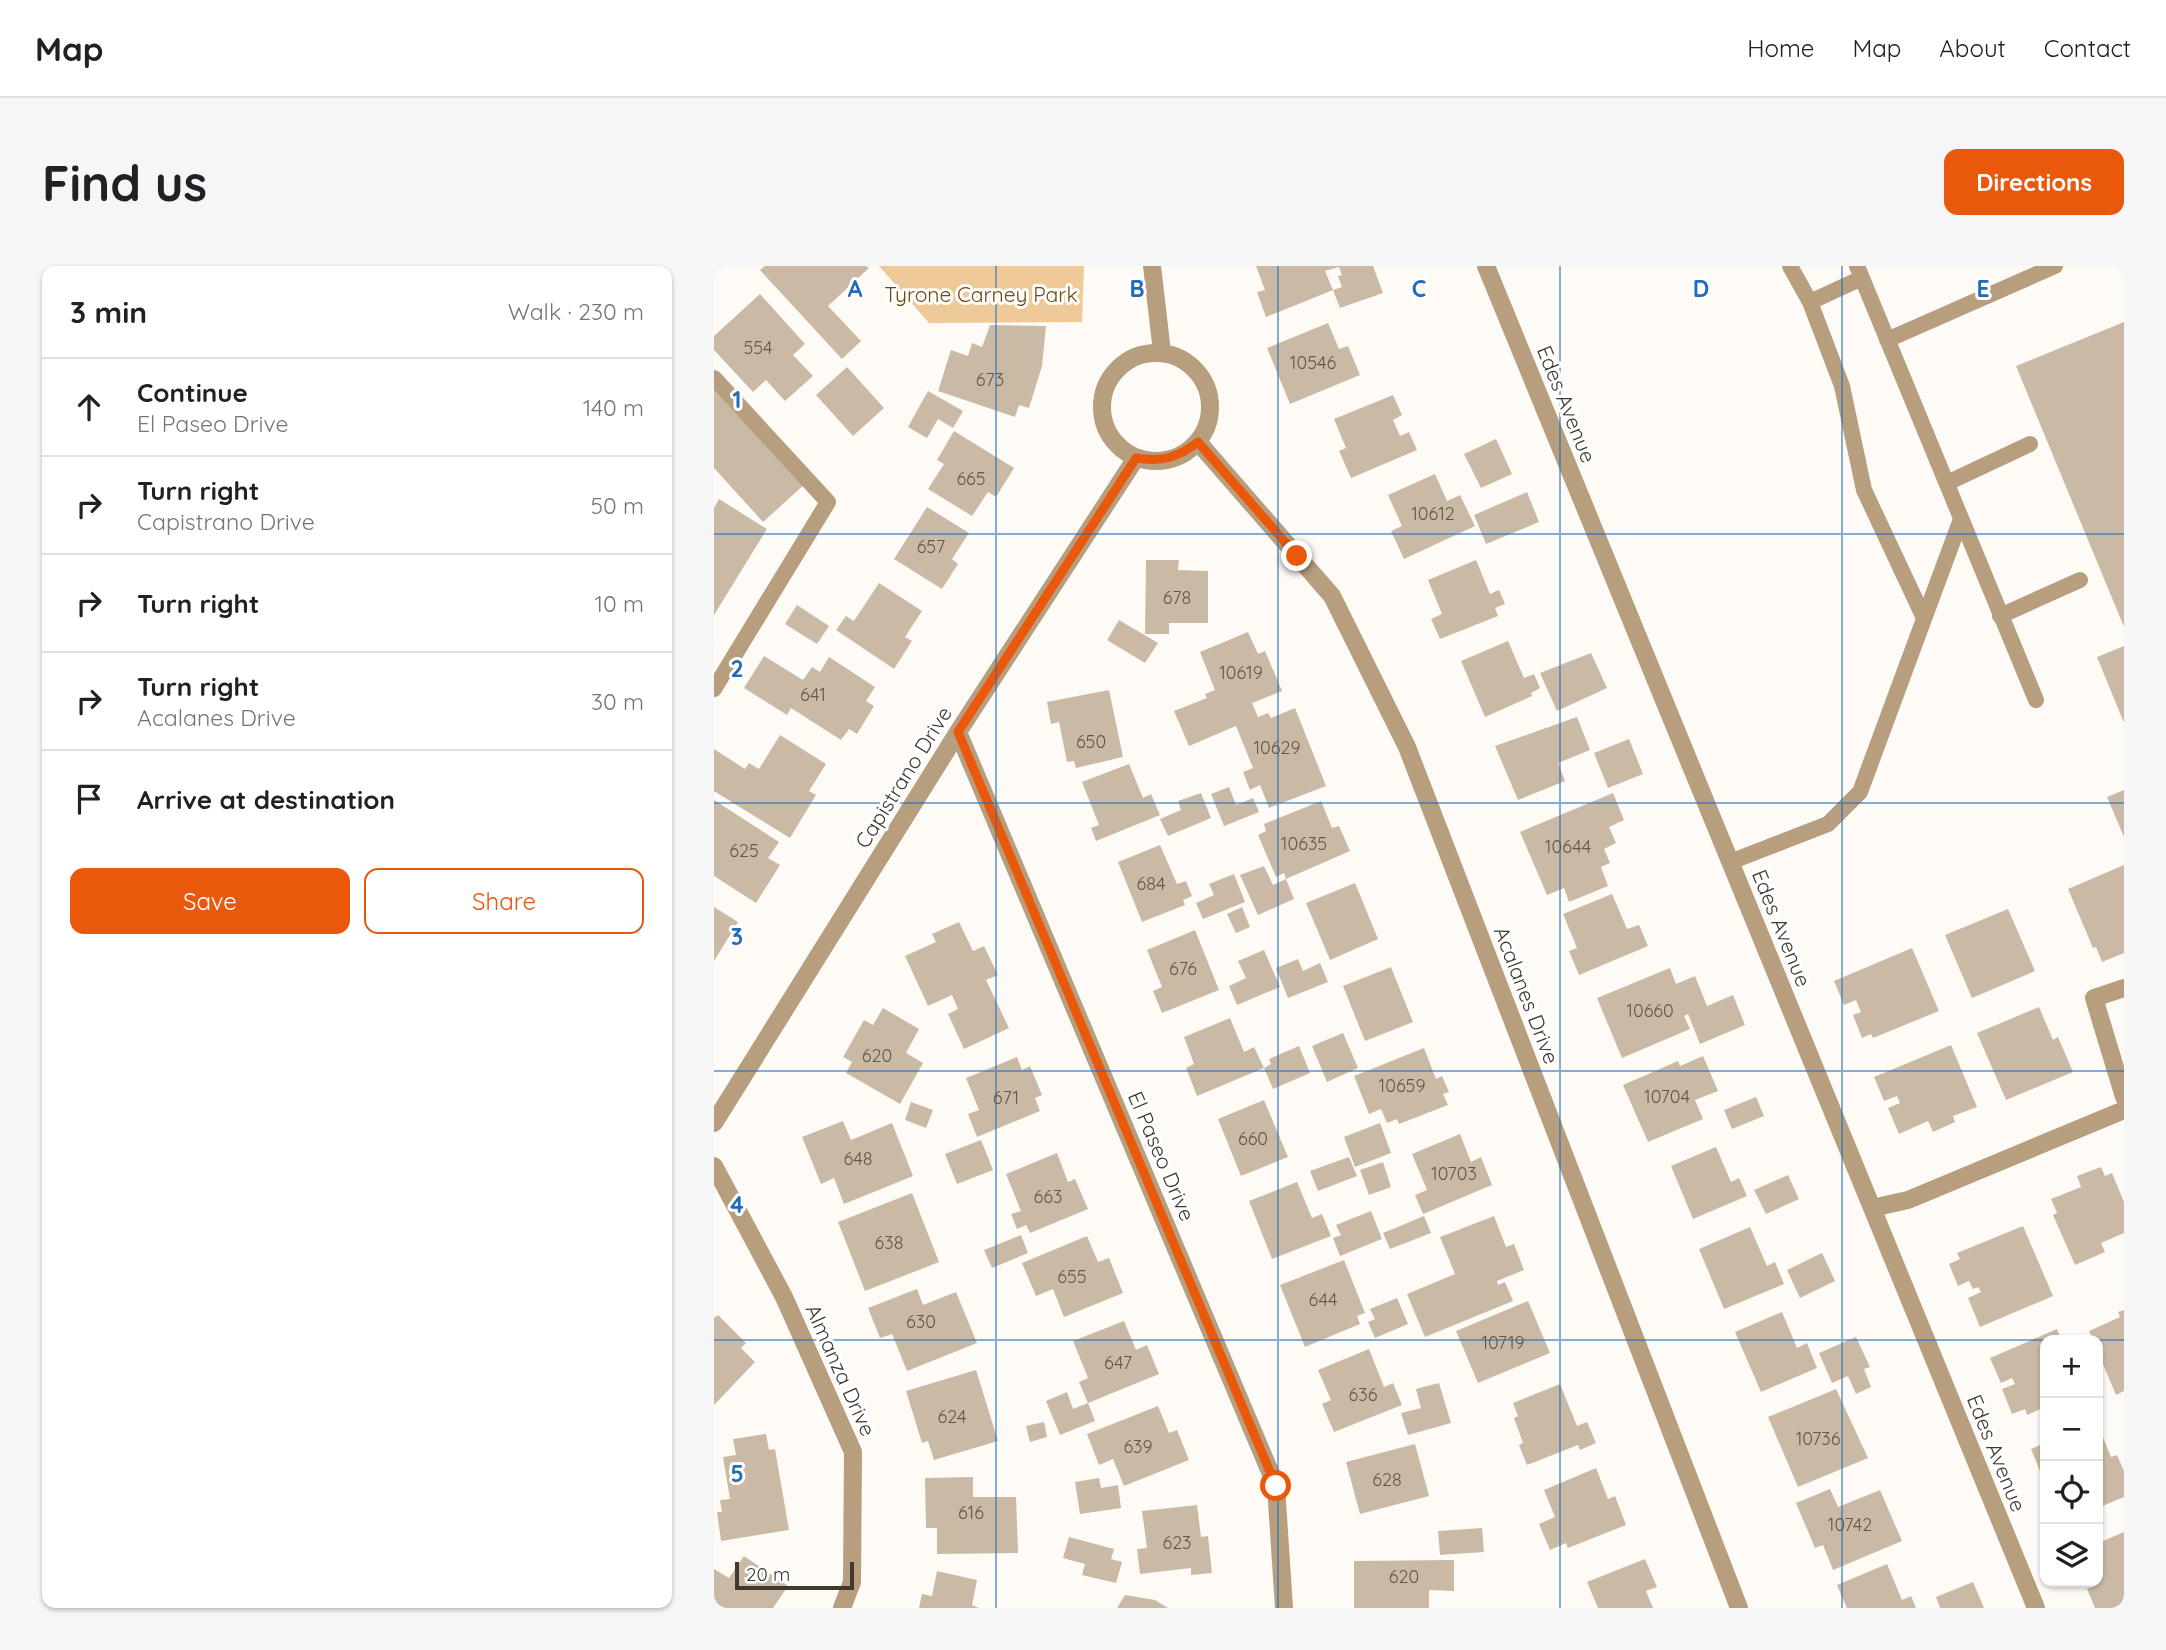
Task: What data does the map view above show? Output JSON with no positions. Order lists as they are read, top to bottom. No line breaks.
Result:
{"streets":{"street":["Edes Avenue","Capistrano Drive","Acalanes Drive","El Paseo Drive","Almanza Drive"]},"crossings":[["Capistrano Drive","Acalanes Drive"],["Capistrano Drive","El Paseo Drive"]],"parks":["Tyrone Carney Park"],"house_numbers":["554","10546","673","665","10612","657","678","10619","641","650","10629","10635","10644","625","684","676","10660","620","10659","10704","671","660","648","10703","663","638","655","644","630","10719","647","636","624","10736","639","628","616","10742","623","620"],"scale_bar":"20 m","page":{"header":"Map","nav":["Home","Map","About","Contact"],"buttons":["Directions",["Save","Share"]],"title":"Find us","heading":["3 min","Walk · 230 m"],"list":[["Continue","El Paseo Drive","140 m"],["Turn right","Capistrano Drive","50 m"],["Turn right","10 m"],["Turn right","Acalanes Drive","30 m"],"Arrive at destination"],"map_buttons":["+","−"],"scale":"20 m"},"grid":{"columns":["A","B","C","D","E"],"rows":["1","2","3","4","5"]}}
